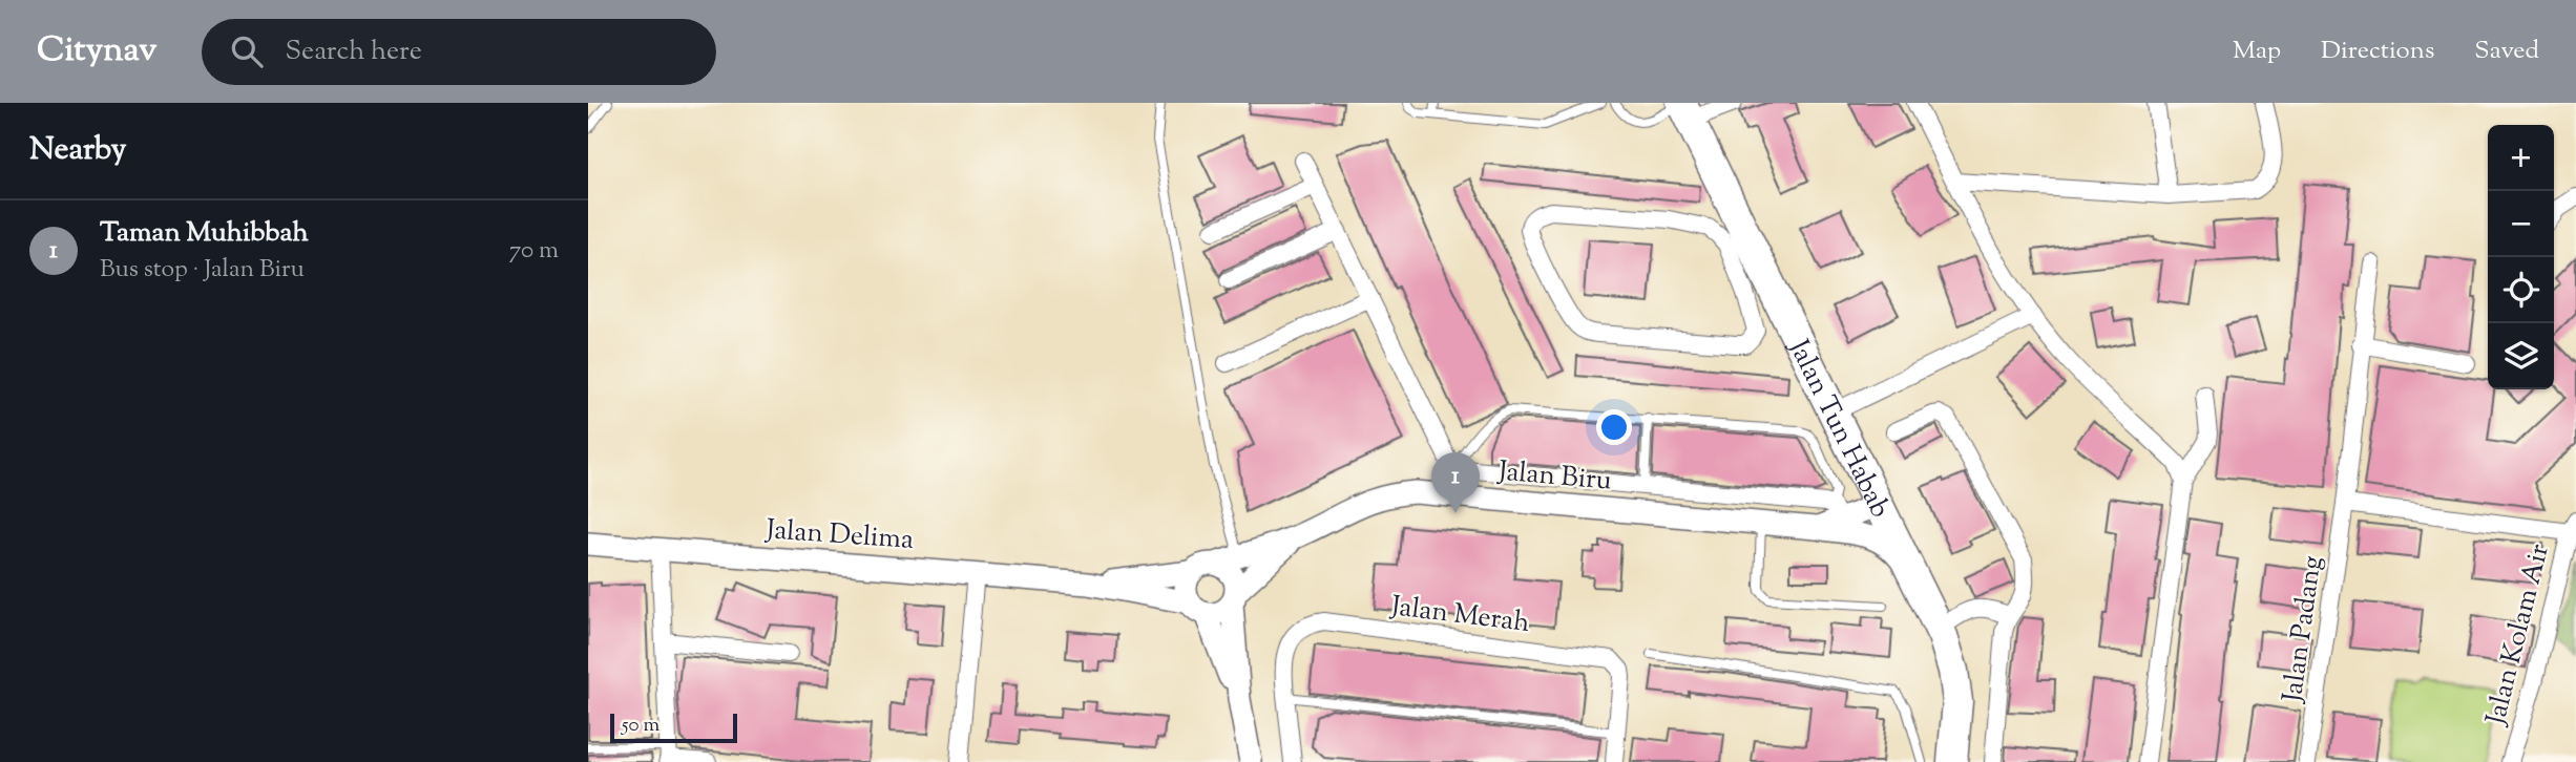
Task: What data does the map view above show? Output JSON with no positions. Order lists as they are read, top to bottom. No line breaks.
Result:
{"streets":{"highway":["Jalan Tun Habab"],"street":["Jalan Biru","Jalan Delima","Jalan Merah","Jalan Padang","Jalan Kolam Air"]},"crossings":[["Jalan Tun Habab","Jalan Biru"],["Jalan Biru","Jalan Delima"]],"scale_bar":"50 m","page":{"header":"Citynav","search":"Search here","nav":["Map","Directions","Saved"],"heading":"Nearby","map_buttons":["+","−"],"list":[{"mark":"1","name":"Taman Muhibbah","note":"Bus stop · Jalan Biru","value":"70 m"}],"pins":"1","scale":"50 m"}}
